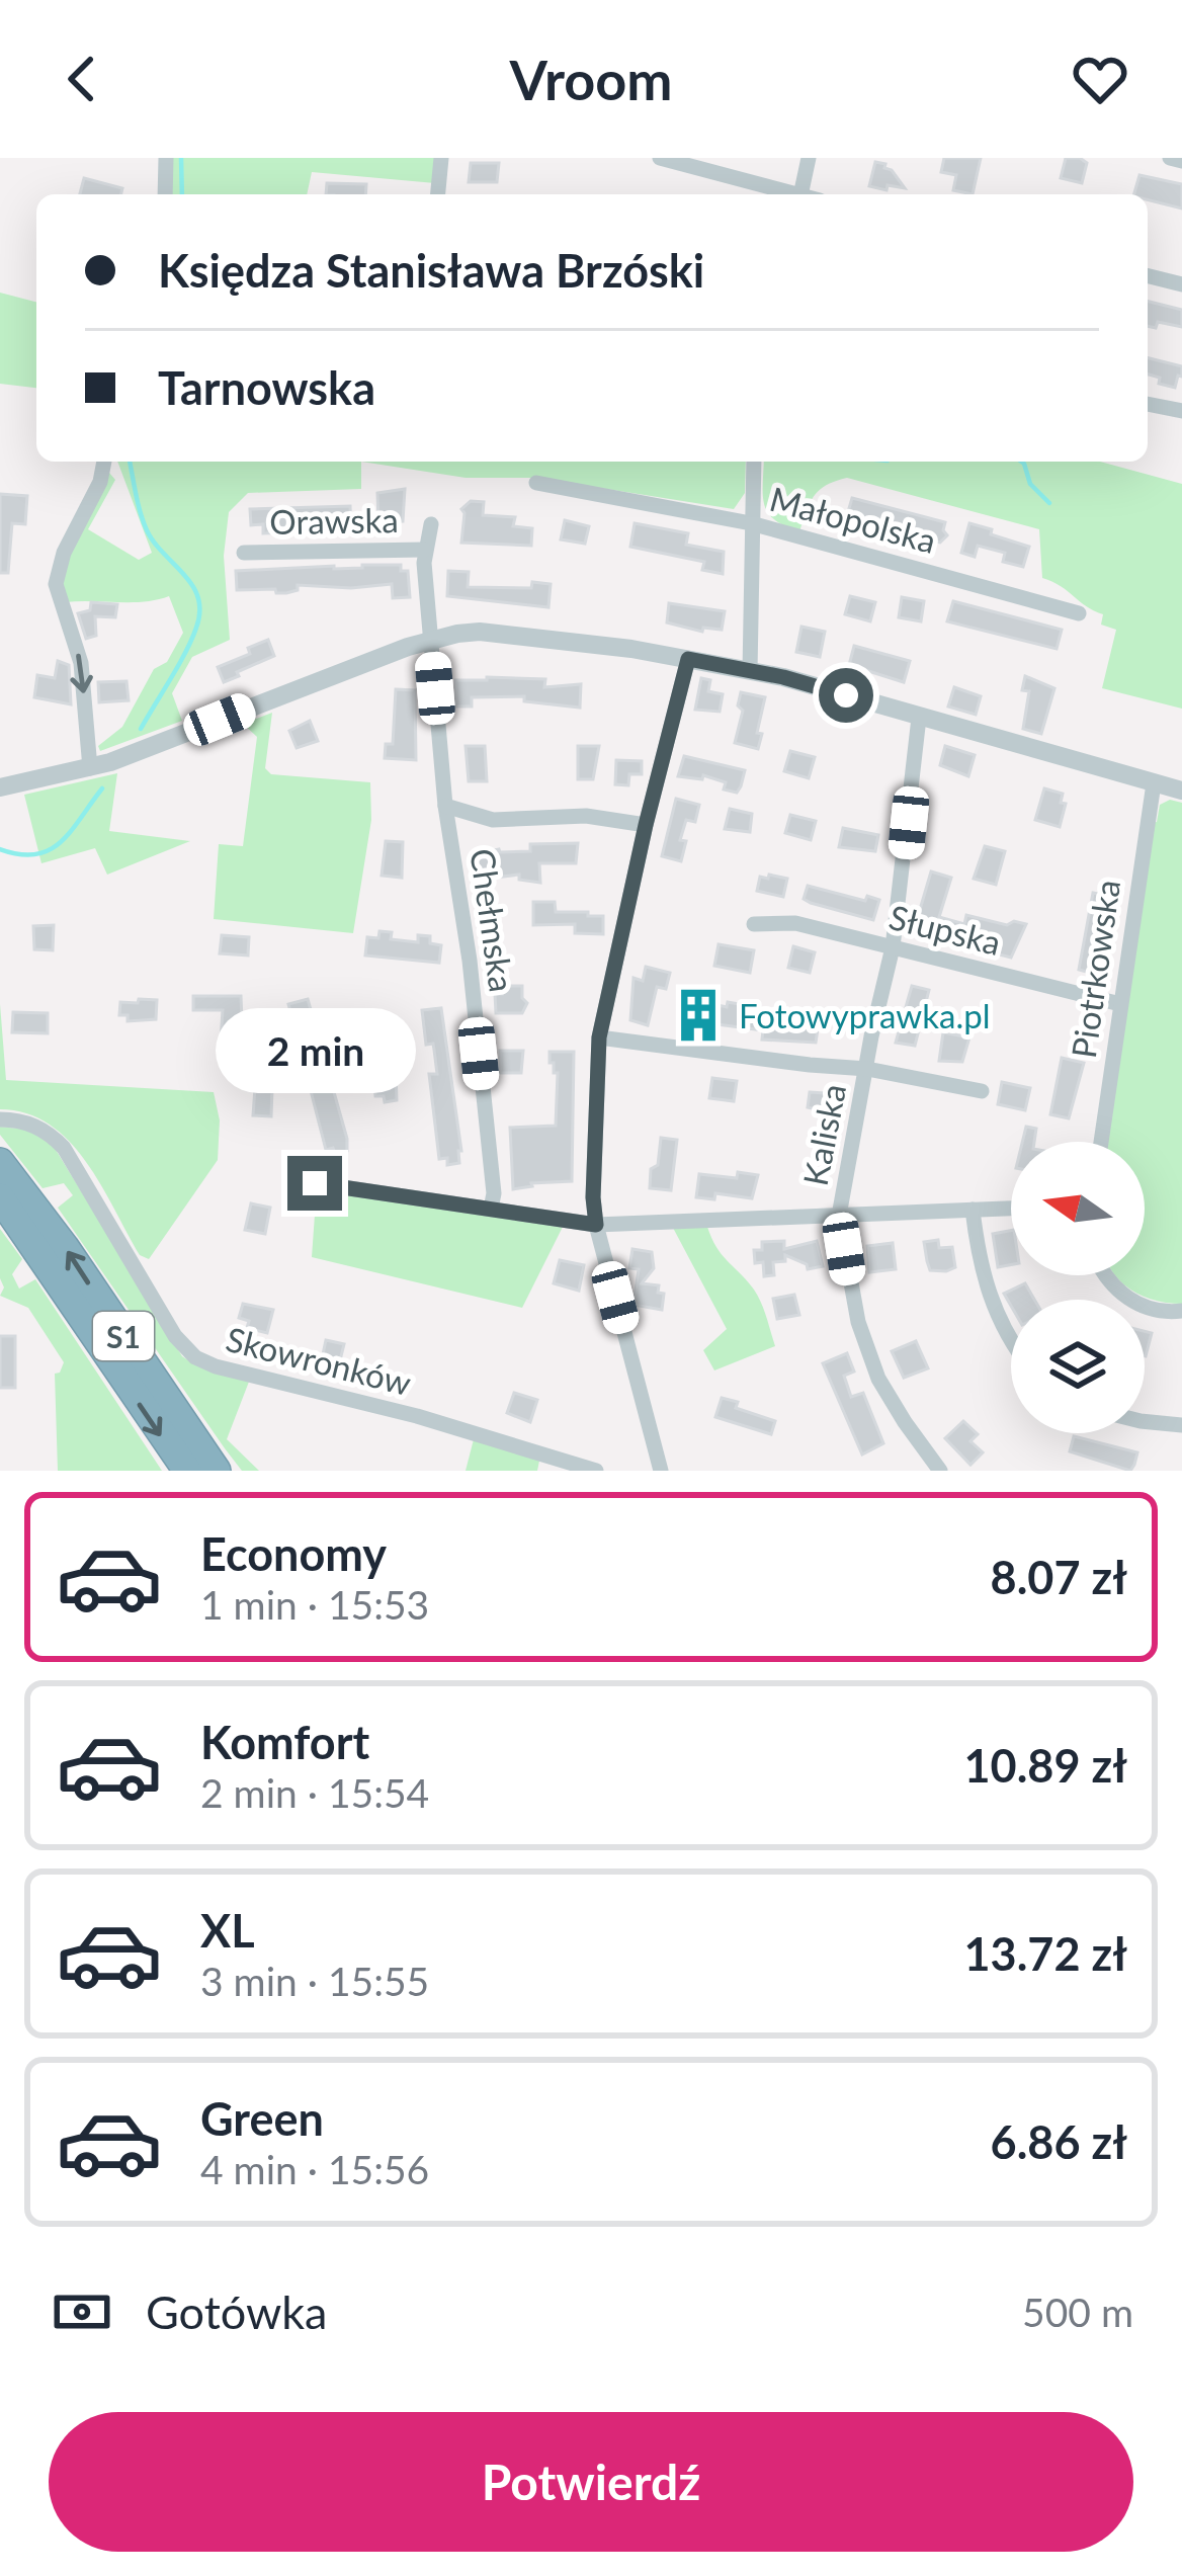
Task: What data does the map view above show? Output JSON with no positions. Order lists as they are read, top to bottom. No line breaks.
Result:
{"streets":{"highway":["S1"],"street":["Małopolska","Orawska","Chełmska","Słupska","Piotrkowska","Kaliska","Skowronków"]},"crossings":[["Słupska","Piotrkowska"],["Słupska","Kaliska"]],"places":{"building":["Fotowyprawka.pl"]},"north":"left","page":{"header":"Vroom","banner":["Księdza Stanisława Brzóski","Tarnowska"],"bubble":"2 min","list":[{"name":"Economy","note":"1 min · 15:53","value":"8.07 zł"},{"name":"Komfort","note":"2 min · 15:54","value":"10.89 zł"},{"name":"XL","note":"3 min · 15:55","value":"13.72 zł"},{"name":"Green","note":"4 min · 15:56","value":"6.86 zł"}],"pay":["Gotówka","500 m"],"buttons":"Potwierdź"}}
